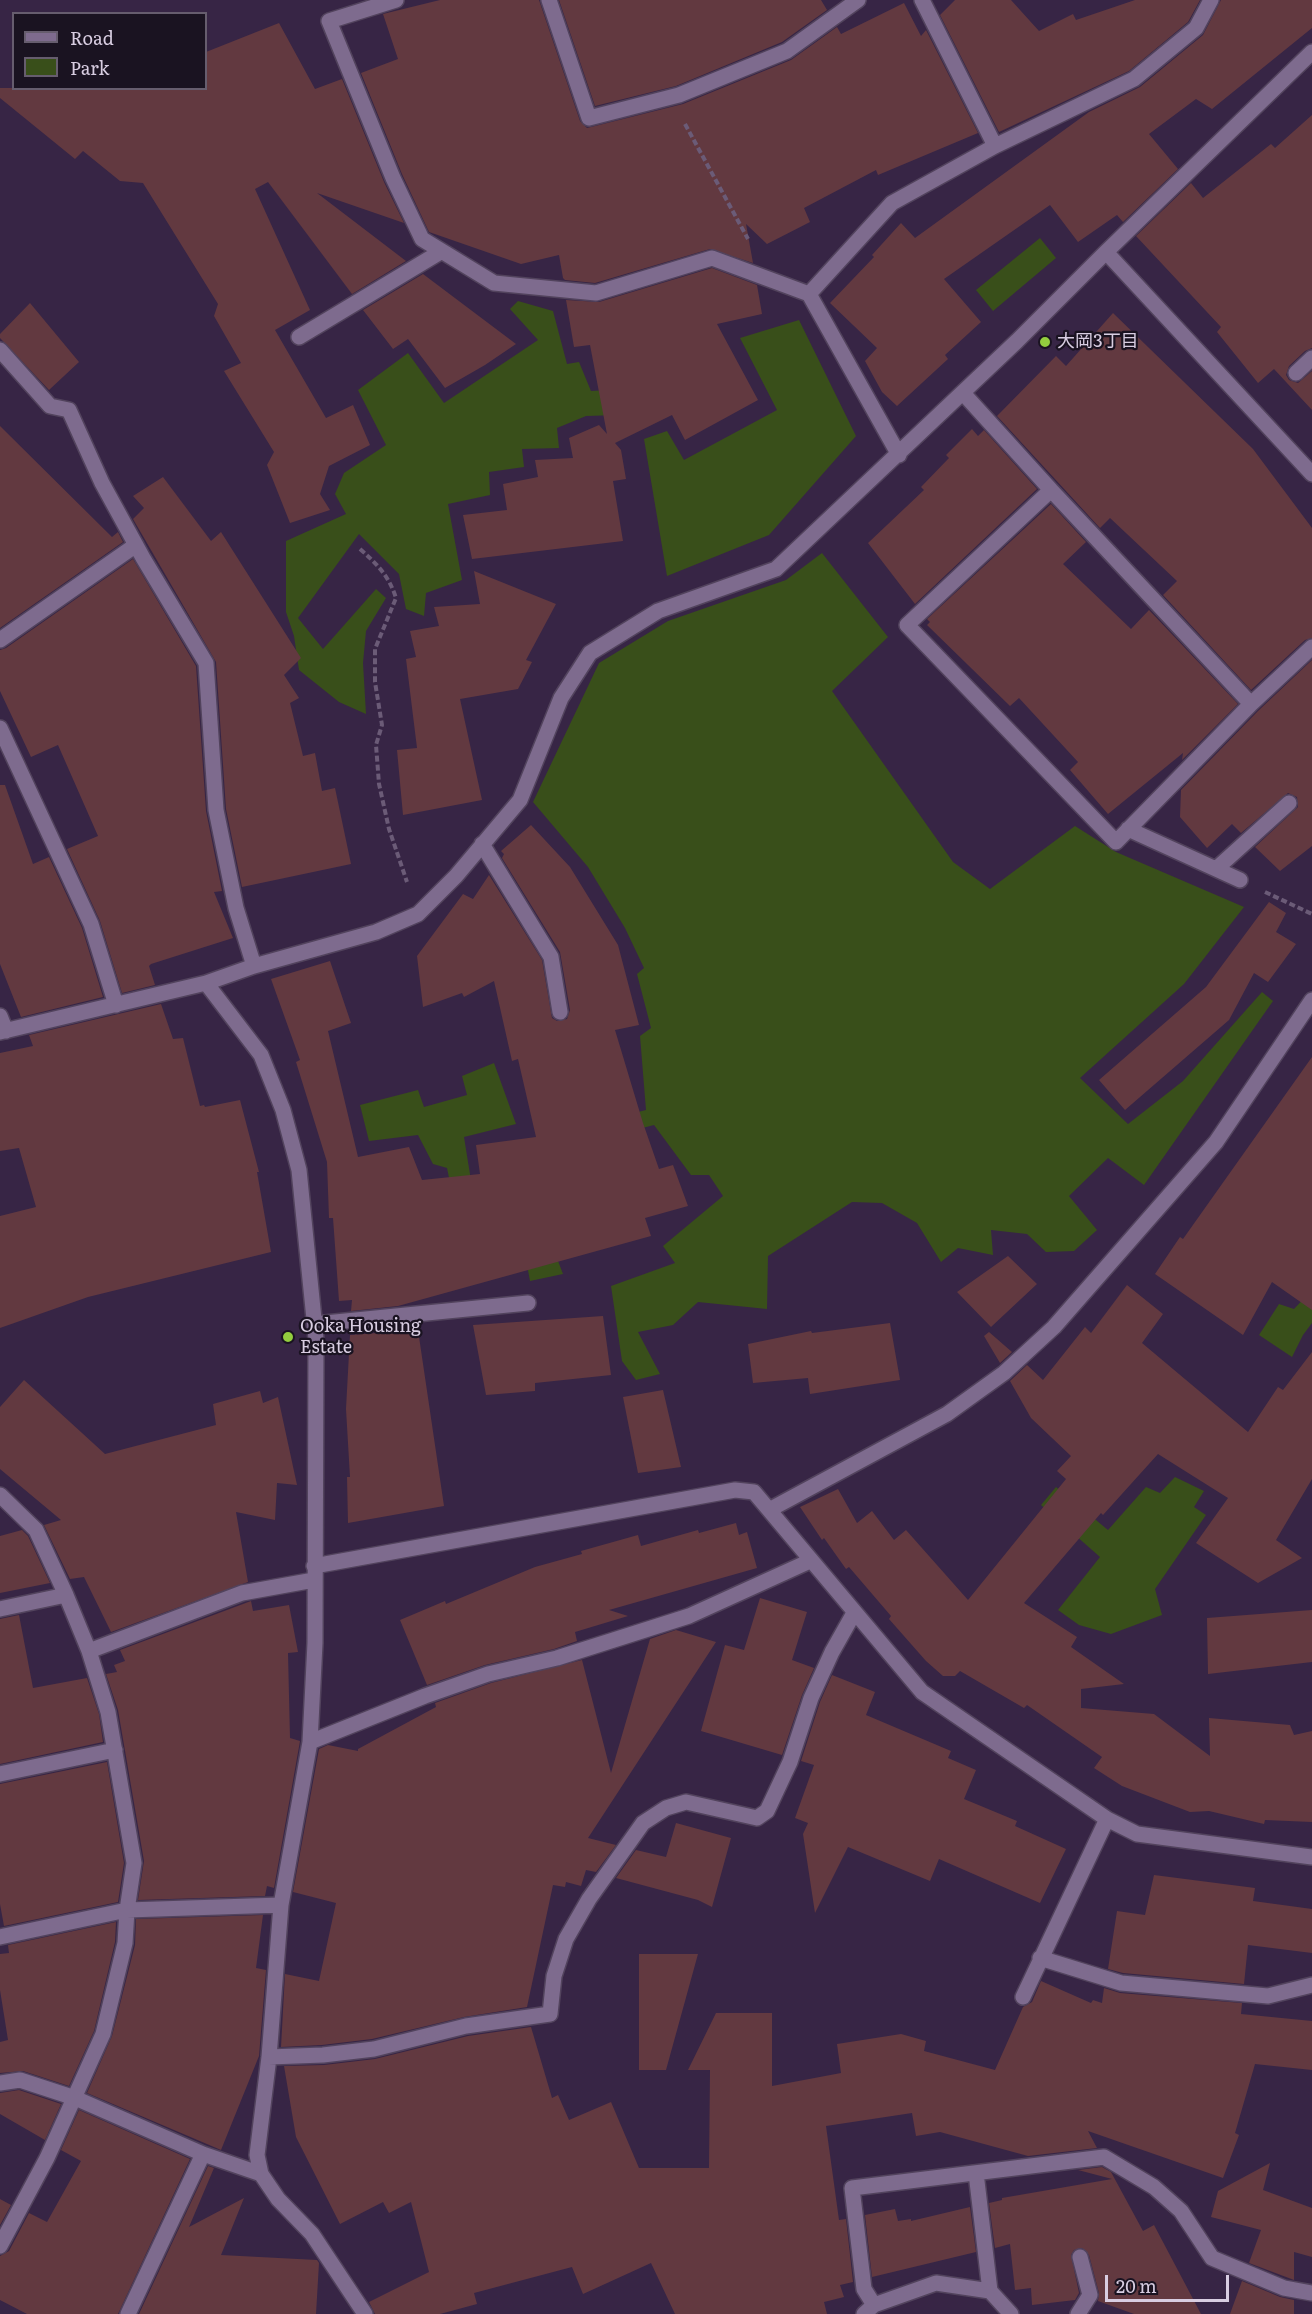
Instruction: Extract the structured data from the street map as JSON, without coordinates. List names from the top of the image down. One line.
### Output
{"places":["大岡3丁目","Ooka Housing Estate"],"legend":["Road","Park"],"scale_bar":"20 m"}
